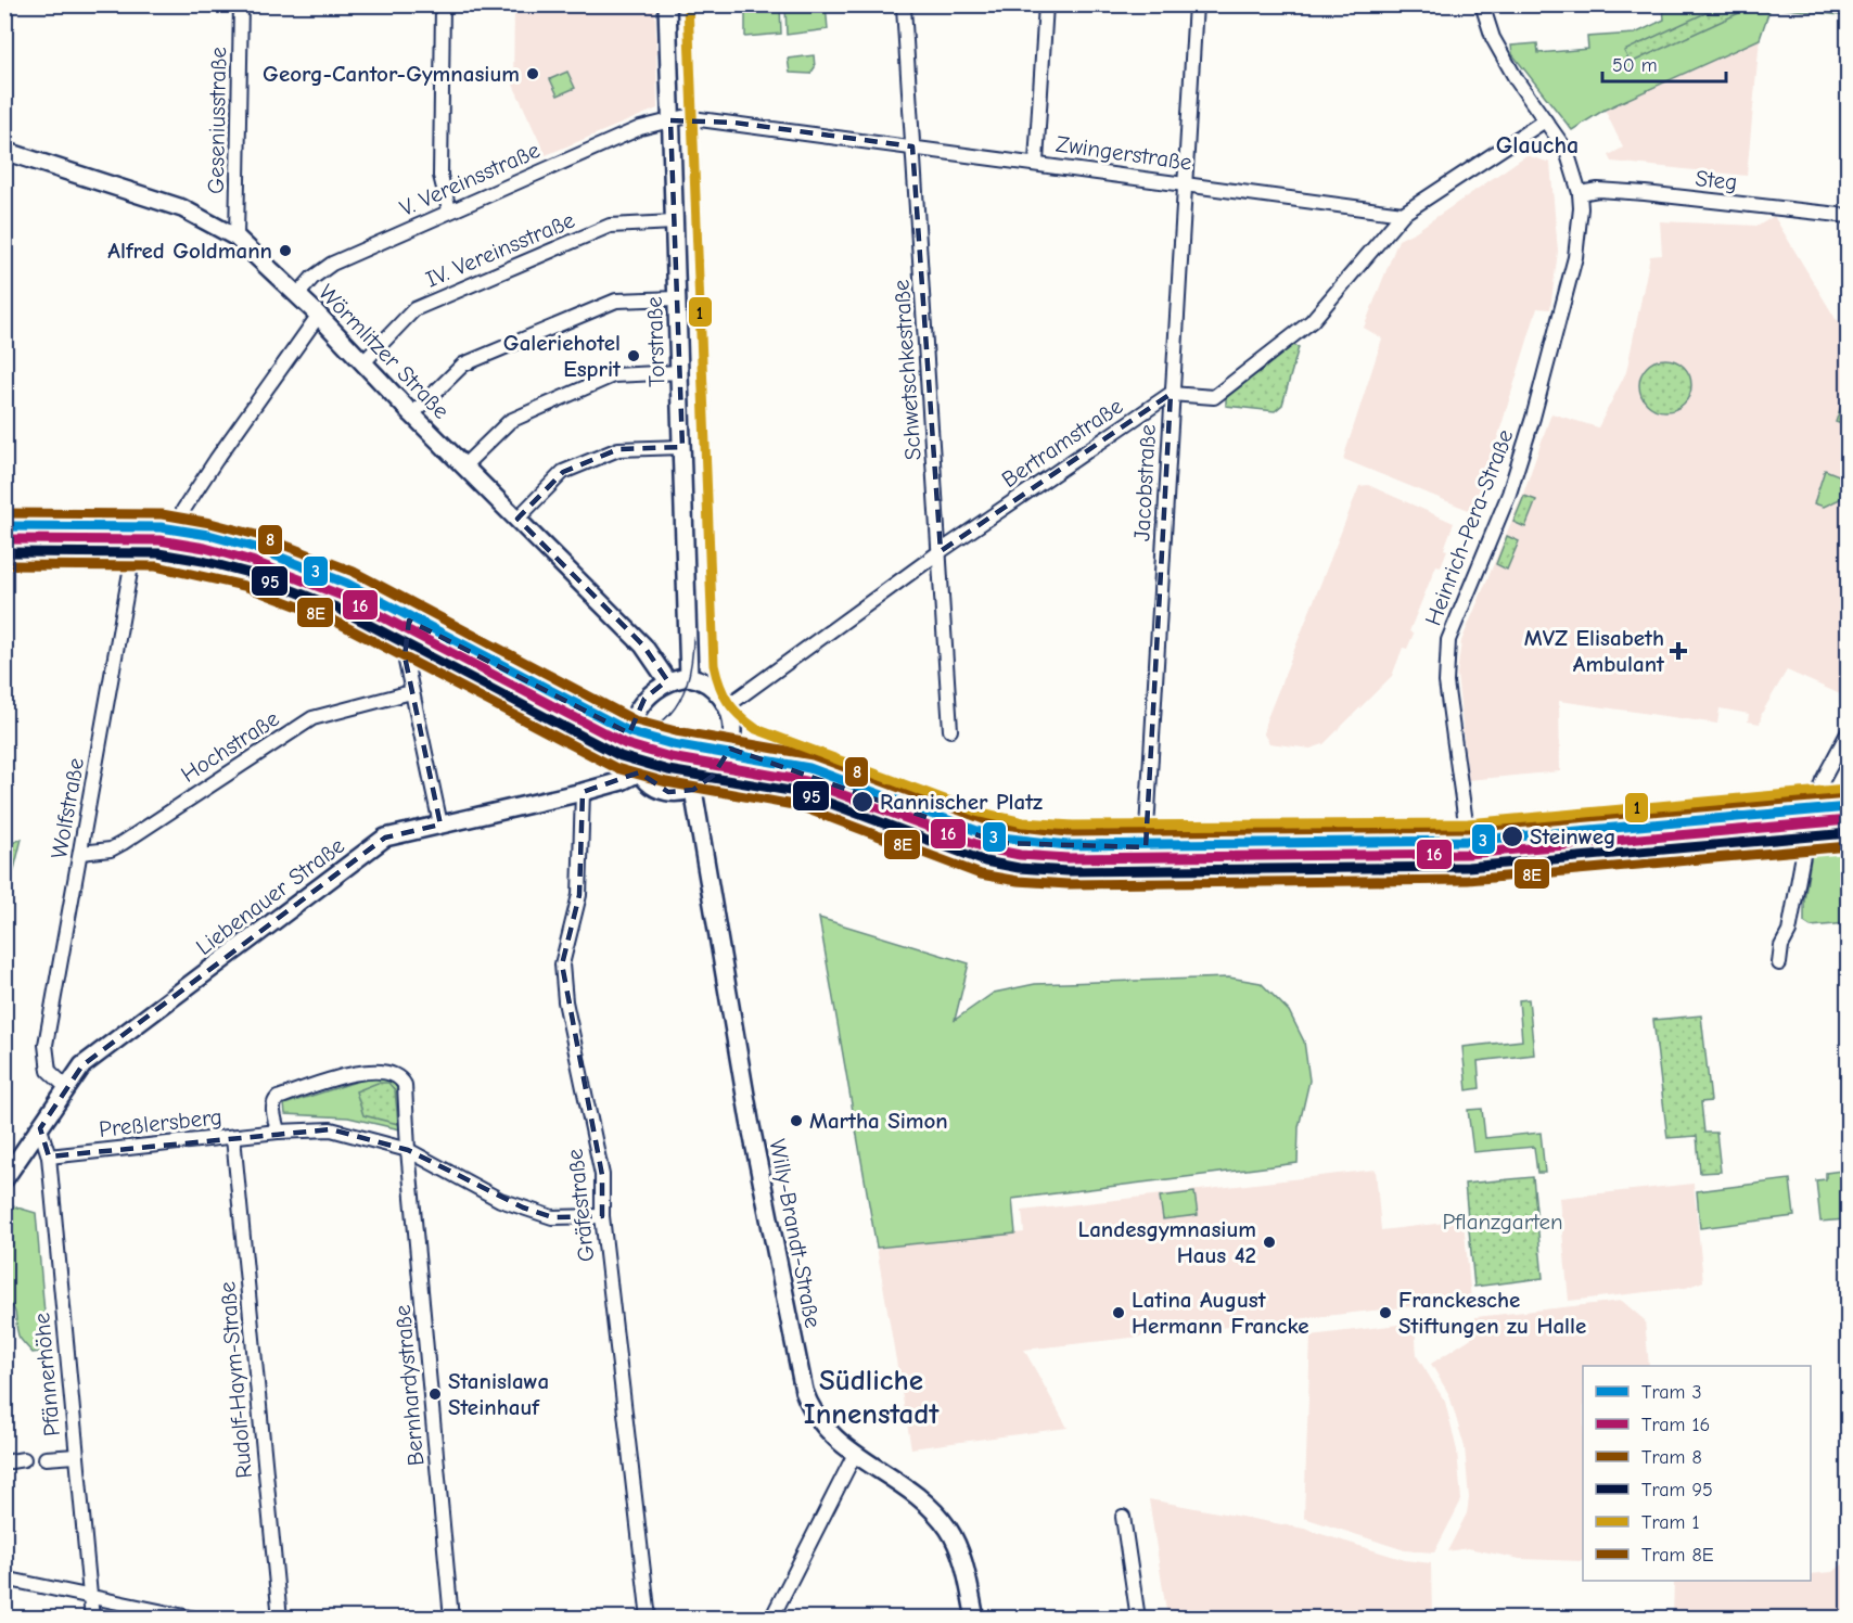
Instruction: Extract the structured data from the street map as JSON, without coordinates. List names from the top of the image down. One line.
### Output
{"streets":{"street":["Geseniusstraße","Zwingerstraße","V. Vereinsstraße","Steg","IV. Vereinsstraße","Torstraße","Wörmlitzer Straße","Schwetschkestraße","Bertramstraße","Jacobstraße","Heinrich-Pera-Straße","Hochstraße","Wolfstraße","Liebenauer Straße","Preßlersberg","Gräfestraße","Willy-Brandt-Straße","Pfännerhöhe","Rudolf-Haym-Straße","Bernhardystraße"]},"crossings":[["Geseniusstraße","Wörmlitzer Straße"],["Zwingerstraße","V. Vereinsstraße"],["Zwingerstraße","Torstraße"],["Zwingerstraße","Schwetschkestraße"],["Zwingerstraße","Jacobstraße"],["V. Vereinsstraße","Torstraße"],["V. Vereinsstraße","Wörmlitzer Straße"],["Steg","Heinrich-Pera-Straße"],["IV. Vereinsstraße","Torstraße"],["IV. Vereinsstraße","Wörmlitzer Straße"],["Torstraße","Wörmlitzer Straße"],["Torstraße","Bertramstraße"],["Torstraße","Liebenauer Straße"],["Torstraße","Willy-Brandt-Straße"],["Wörmlitzer Straße","Bertramstraße"],["Wörmlitzer Straße","Liebenauer Straße"],["Wörmlitzer Straße","Willy-Brandt-Straße"],["Schwetschkestraße","Bertramstraße"],["Bertramstraße","Jacobstraße"],["Bertramstraße","Liebenauer Straße"],["Bertramstraße","Willy-Brandt-Straße"],["Hochstraße","Wolfstraße"],["Wolfstraße","Liebenauer Straße"],["Liebenauer Straße","Gräfestraße"],["Liebenauer Straße","Willy-Brandt-Straße"],["Liebenauer Straße","Pfännerhöhe"],["Preßlersberg","Gräfestraße"],["Preßlersberg","Pfännerhöhe"],["Preßlersberg","Rudolf-Haym-Straße"],["Preßlersberg","Bernhardystraße"]],"districts":["Glaucha","Südliche Innenstadt"],"parks":["Pflanzgarten"],"places":{"other":["Georg-Cantor-Gymnasium","Alfred Goldmann","Galeriehotel Esprit","Rannischer Platz","Steinweg","Martha Simon","Landesgymnasium Haus 42","Latina August Hermann Francke","Franckesche Stiftungen zu Halle","Stanislawa Steinhauf"],"health":["MVZ Elisabeth Ambulant"]},"lines":["tram line 1","tram line 8","tram line 3","tram line 16","tram line 95","tram line 8E"],"legend":["Tram 3","Tram 16","Tram 8","Tram 95","Tram 1","Tram 8E"],"scale_bar":"50 m"}
